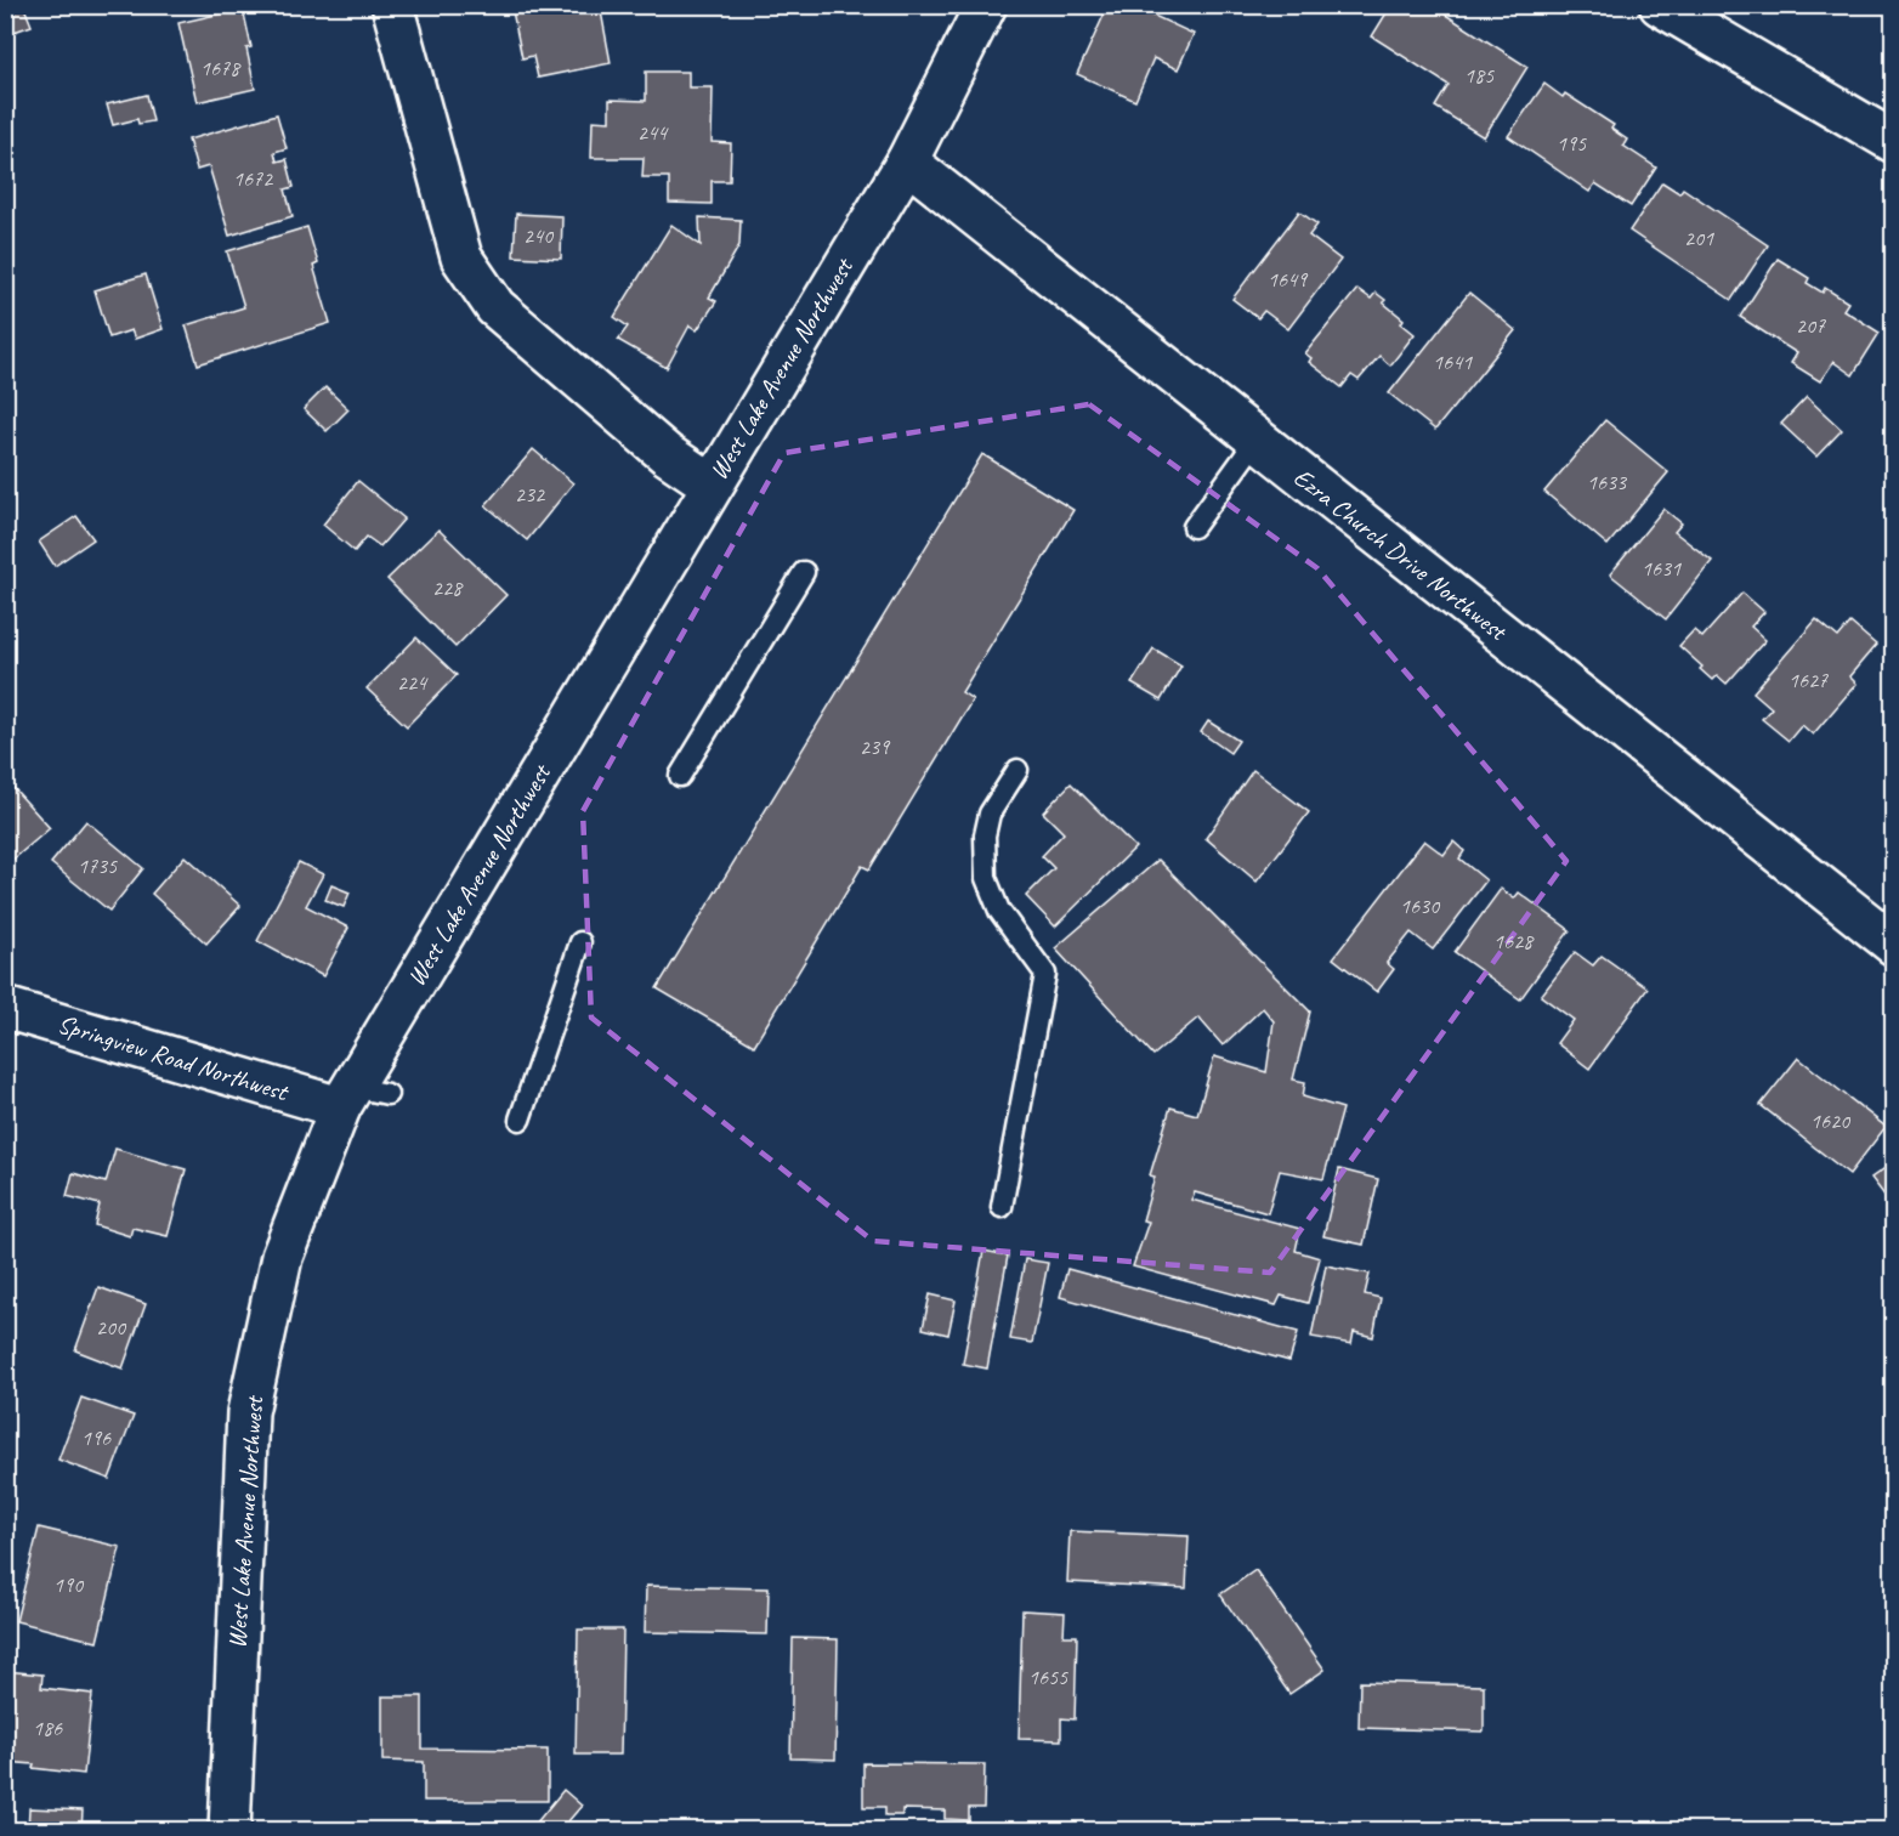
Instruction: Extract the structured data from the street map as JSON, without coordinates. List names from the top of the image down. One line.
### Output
{"streets":{"street":["West Lake Avenue Northwest","Ezra Church Drive Northwest","Springview Road Northwest"]},"crossings":[["West Lake Avenue Northwest","Ezra Church Drive Northwest"],["West Lake Avenue Northwest","Springview Road Northwest"]],"house_numbers":["1678","185","244","195","1672","240","201","1649","207","1641","1633","232","1631","228","1627","224","239","1735","1630","1628","1620","200","196","190","1655","186"]}
